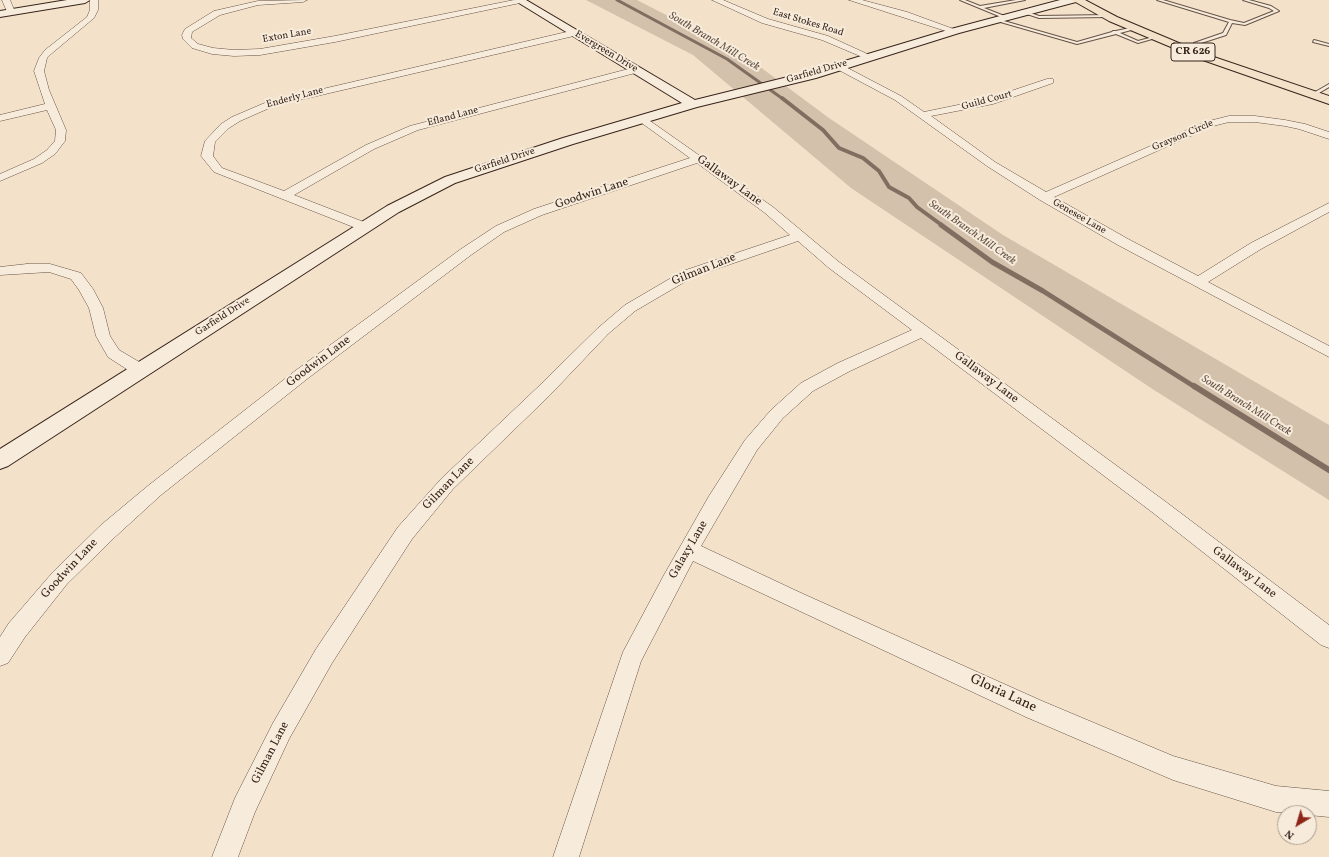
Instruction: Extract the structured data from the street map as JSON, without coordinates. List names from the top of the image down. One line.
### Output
{"streets":{"main road":["CR 626"],"street":["East Stokes Road","Exton Lane","Evergreen Drive","Garfield Drive","Enderly Lane","Guild Court","Efland Lane","Grayson Circle","Gallaway Lane","Goodwin Lane","Genesee Lane","Gilman Lane","Galaxy Lane","Gloria Lane"]},"crossings":[["East Stokes Road","Garfield Drive"],["Exton Lane","Evergreen Drive"],["Evergreen Drive","Garfield Drive"],["Evergreen Drive","Enderly Lane"],["Evergreen Drive","Efland Lane"],["Garfield Drive","Enderly Lane"],["Garfield Drive","Gallaway Lane"],["Garfield Drive","Genesee Lane"],["Enderly Lane","Efland Lane"],["Guild Court","Genesee Lane"],["Grayson Circle","Genesee Lane"],["Gallaway Lane","Goodwin Lane"],["Gallaway Lane","Gilman Lane"],["Gallaway Lane","Galaxy Lane"],["Galaxy Lane","Gloria Lane"]],"water":["South Branch Mill Creek"],"north":"bottom left"}
